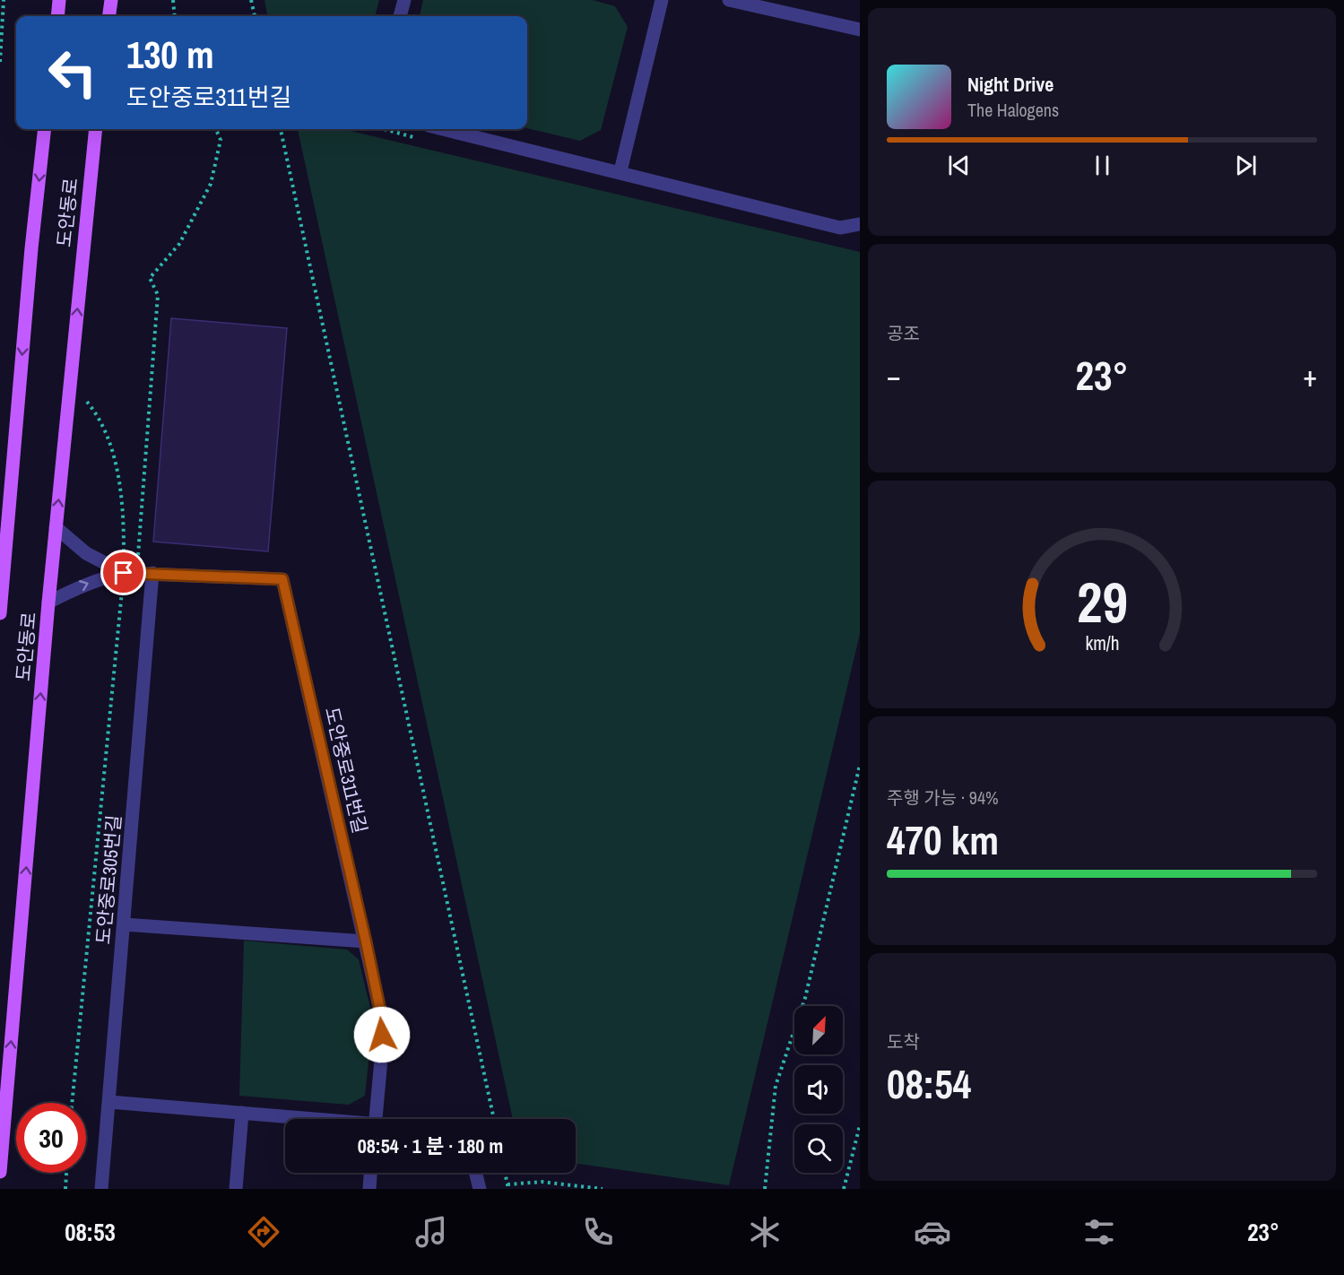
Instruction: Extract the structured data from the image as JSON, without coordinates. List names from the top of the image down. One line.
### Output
{"streets":{"main road":["도안동로"],"street":["도안중로311번길","도안중로305번길"]},"crossings":[["도안중로311번길","도안중로305번길"]],"north":"top right","page":{"turn":["130 m","도안중로311번길"],"song":["Night Drive","The Halogens"],"tile":["공조",["주행 가능 · 94%","470 km"],["도착","08:54"]],"heat":["−","23°","+"],"limit":"30","trip":"08:54 · 1 분 · 180 m","tabs":["08:53","23°"],"gauge":["29","km/h"]}}
